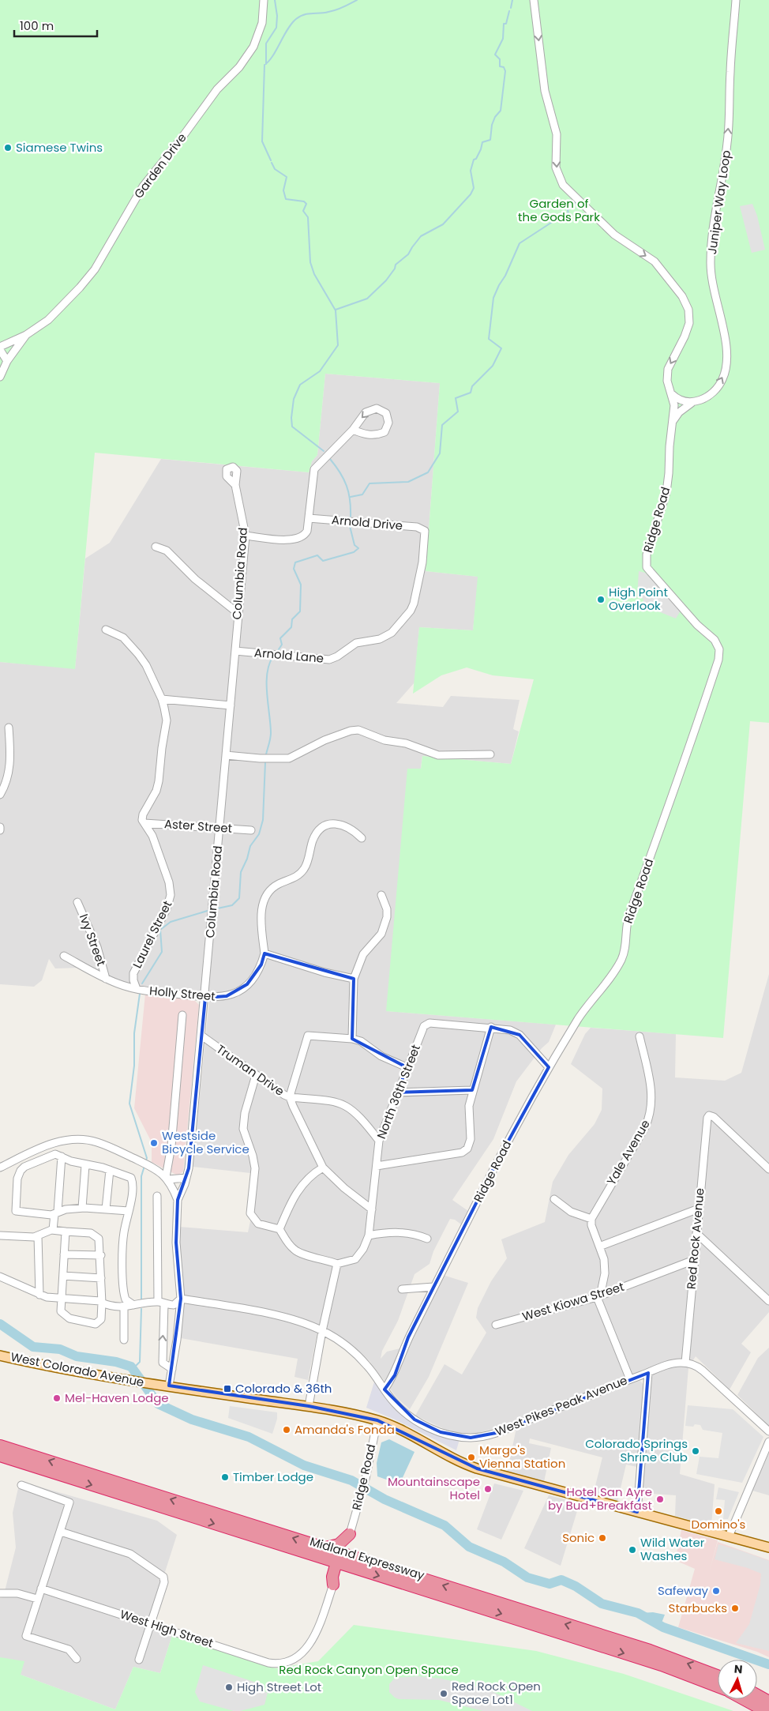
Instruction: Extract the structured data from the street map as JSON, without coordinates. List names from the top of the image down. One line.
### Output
{"streets":{"highway":["Midland Expressway"],"main road":["West Colorado Avenue"],"street":["Garden Drive","Juniper Way Loop","Ridge Road","Arnold Drive","Columbia Road","Arnold Lane","Aster Street","Laurel Street","Ivy Street","Holly Street","Truman Drive","North 36th Street","Yale Avenue","Red Rock Avenue","West Kiowa Street","West Pikes Peak Avenue","West High Street"]},"crossings":[["Ridge Road","West Colorado Avenue"],["Ridge Road","West Pikes Peak Avenue"],["Arnold Drive","Arnold Lane"],["Columbia Road","Arnold Lane"],["Columbia Road","Aster Street"],["Columbia Road","Holly Street"],["Columbia Road","Truman Drive"],["Columbia Road","West Colorado Avenue"],["Columbia Road","West Pikes Peak Avenue"],["Aster Street","Laurel Street"],["Laurel Street","Holly Street"],["Ivy Street","Holly Street"],["Truman Drive","North 36th Street"],["Red Rock Avenue","West Kiowa Street"],["Red Rock Avenue","West Pikes Peak Avenue"]],"one_way":["Juniper Way Loop"],"parks":["Garden of the Gods Park","Red Rock Canyon Open Space"],"places":{"other":["Siamese Twins","High Point Overlook","Westside Bicycle Service","Mel-Haven Lodge","Amanda's Fonda","Colorado Springs Shrine Club","Margo's Vienna Station","Timber Lodge","Mountainscape Hotel","Hotel San Ayre by Bud+Breakfast","Domino's","Sonic","Wild Water Washes","Safeway","Starbucks","High Street Lot","Red Rock Open Space Lot1"],"transit":["Colorado & 36th"]},"scale_bar":"100 m","north":"top"}
